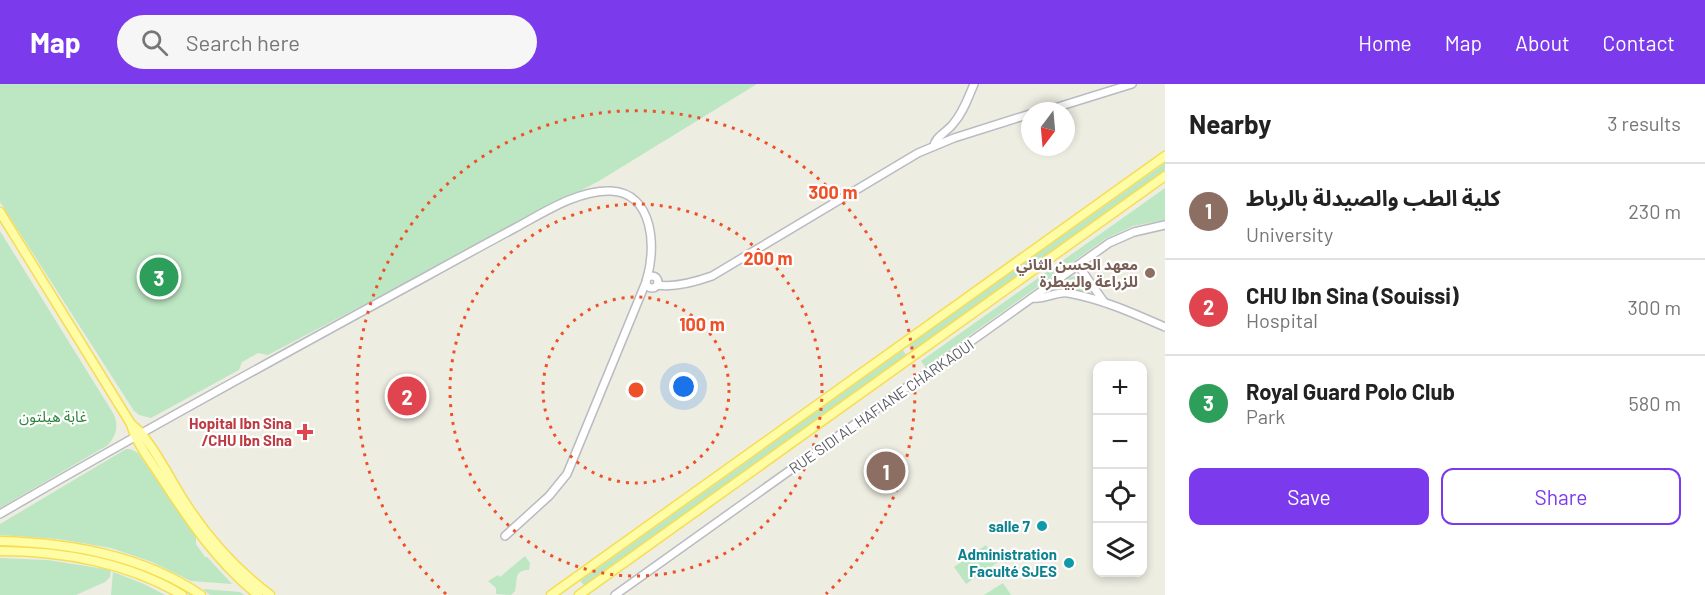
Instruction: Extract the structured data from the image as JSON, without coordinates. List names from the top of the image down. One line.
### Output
{"streets":{"street":["RUE SIDI AL HAFIANE CHARKAOUI"]},"parks":["غابة هيلتون"],"places":{"other":["معهد الحسن الثاني للزراعة والبيطرة","salle 7","Administration Faculté SJES"],"health":["Hopital Ibn Sina /CHU Ibn SIna"]},"north":"bottom","page":{"header":"Map","search":"Search here","nav":["Home","Map","About","Contact"],"heading":["Nearby","3 results"],"list":[{"mark":"1","name":"كلية الطب والصيدلة بالرباط","note":"University","value":"230 m"},{"mark":"2","name":"CHU Ibn Sina (Souissi)","note":"Hospital","value":"300 m"},{"mark":"3","name":"Royal Guard Polo Club","note":"Park","value":"580 m"}],"pins":["3","2","1"],"map_buttons":["+","−"],"buttons":["Save","Share"]},"rings":["300 m","200 m","100 m"]}
